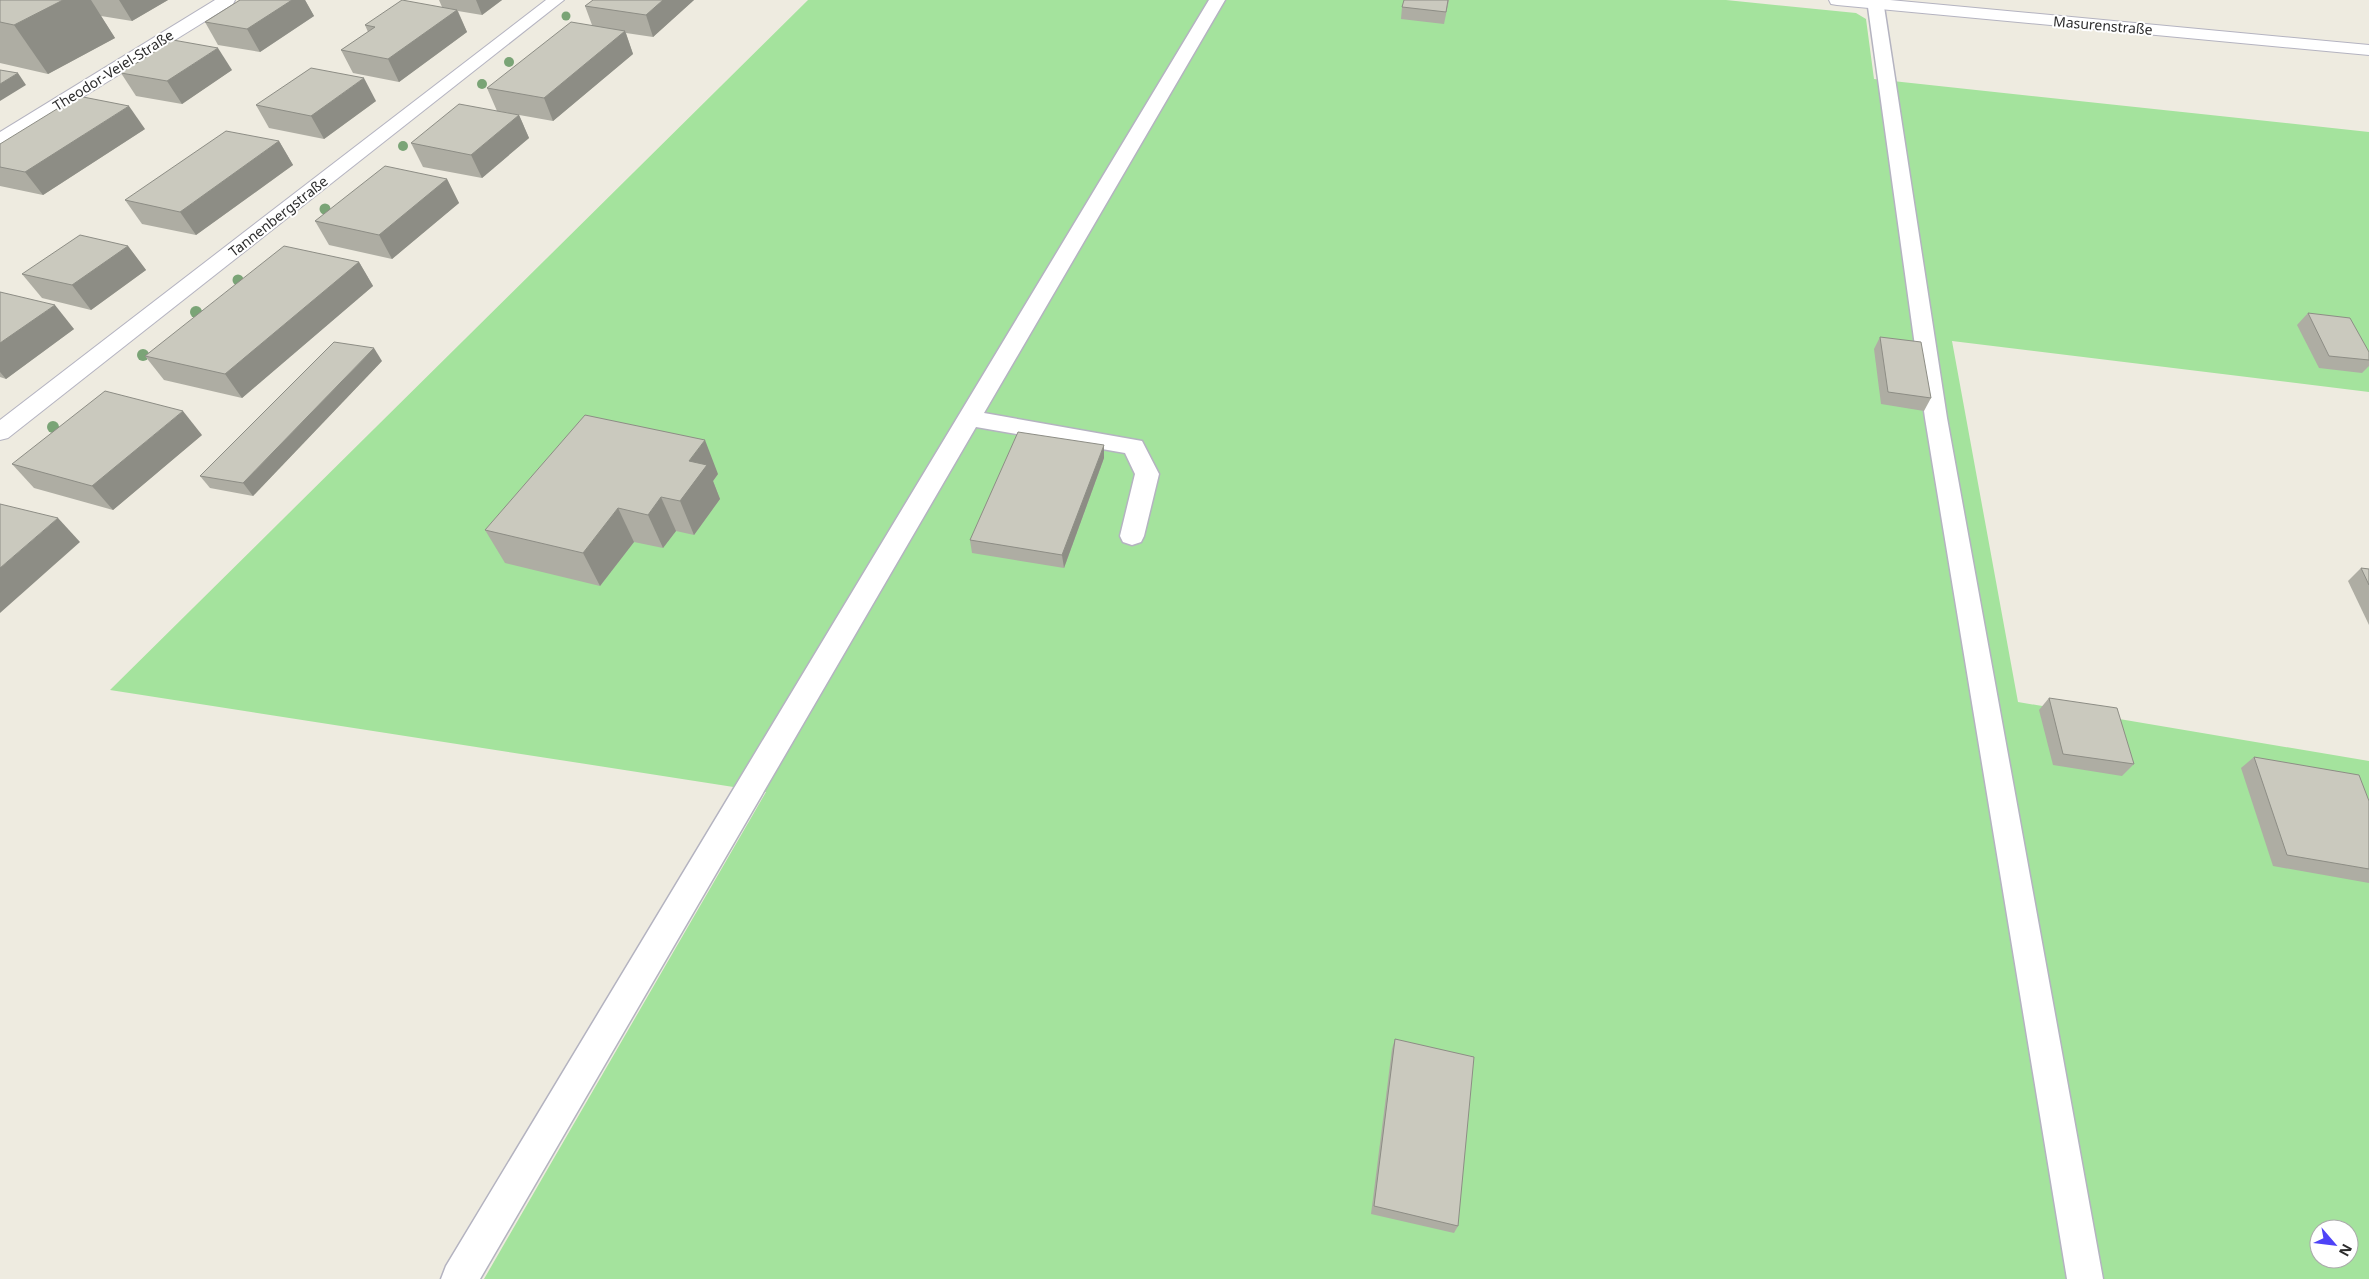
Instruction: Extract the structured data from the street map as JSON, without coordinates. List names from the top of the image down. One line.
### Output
{"streets":{"street":["Masurenstraße","Theodor-Veiel-Straße","Tannenbergstraße"]},"north":"bottom right"}
